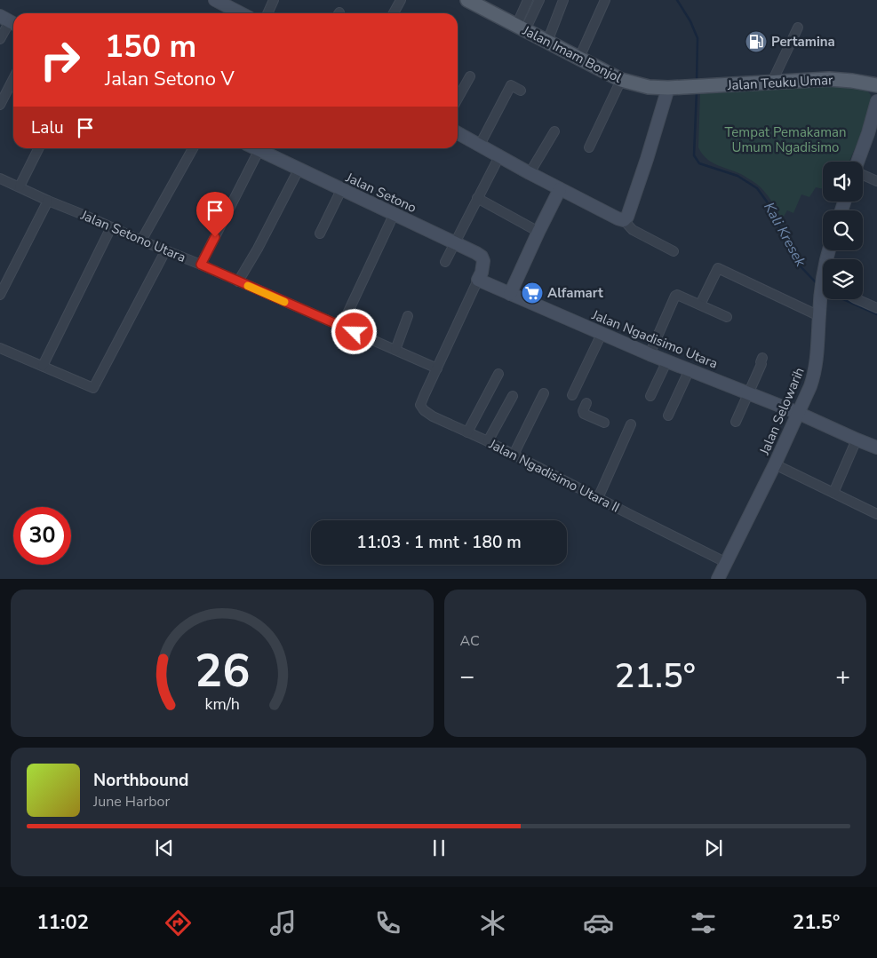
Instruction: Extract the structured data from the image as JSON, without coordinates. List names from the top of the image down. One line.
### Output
{"streets":{"main road":["Jalan Imam Bonjol","Jalan Teuku Umar"],"street":["Jalan Setono","Jalan Setono Utara","Jalan Ngadisimo Utara","Jalan Selowarih","Jalan Ngadisimo Utara II"]},"crossings":[["Jalan Imam Bonjol","Jalan Teuku Umar"],["Jalan Setono","Jalan Ngadisimo Utara"],["Jalan Setono Utara","Jalan Ngadisimo Utara II"],["Jalan Ngadisimo Utara","Jalan Selowarih"],["Jalan Selowarih","Jalan Ngadisimo Utara II"]],"water":["Kali Kresek"],"parks":["Tempat Pemakaman Umum Ngadisimo"],"places":{"fuel station":["Pertamina"],"supermarket":["Alfamart"]},"page":{"turn":["150 m","Jalan Setono V"],"then":"Lalu","limit":"30","trip":"11:03 · 1 mnt · 180 m","tile":"AC","heat":["−","21.5°","+"],"song":["Northbound","June Harbor"],"tabs":["11:02","21.5°"],"gauge":["26","km/h"]}}
